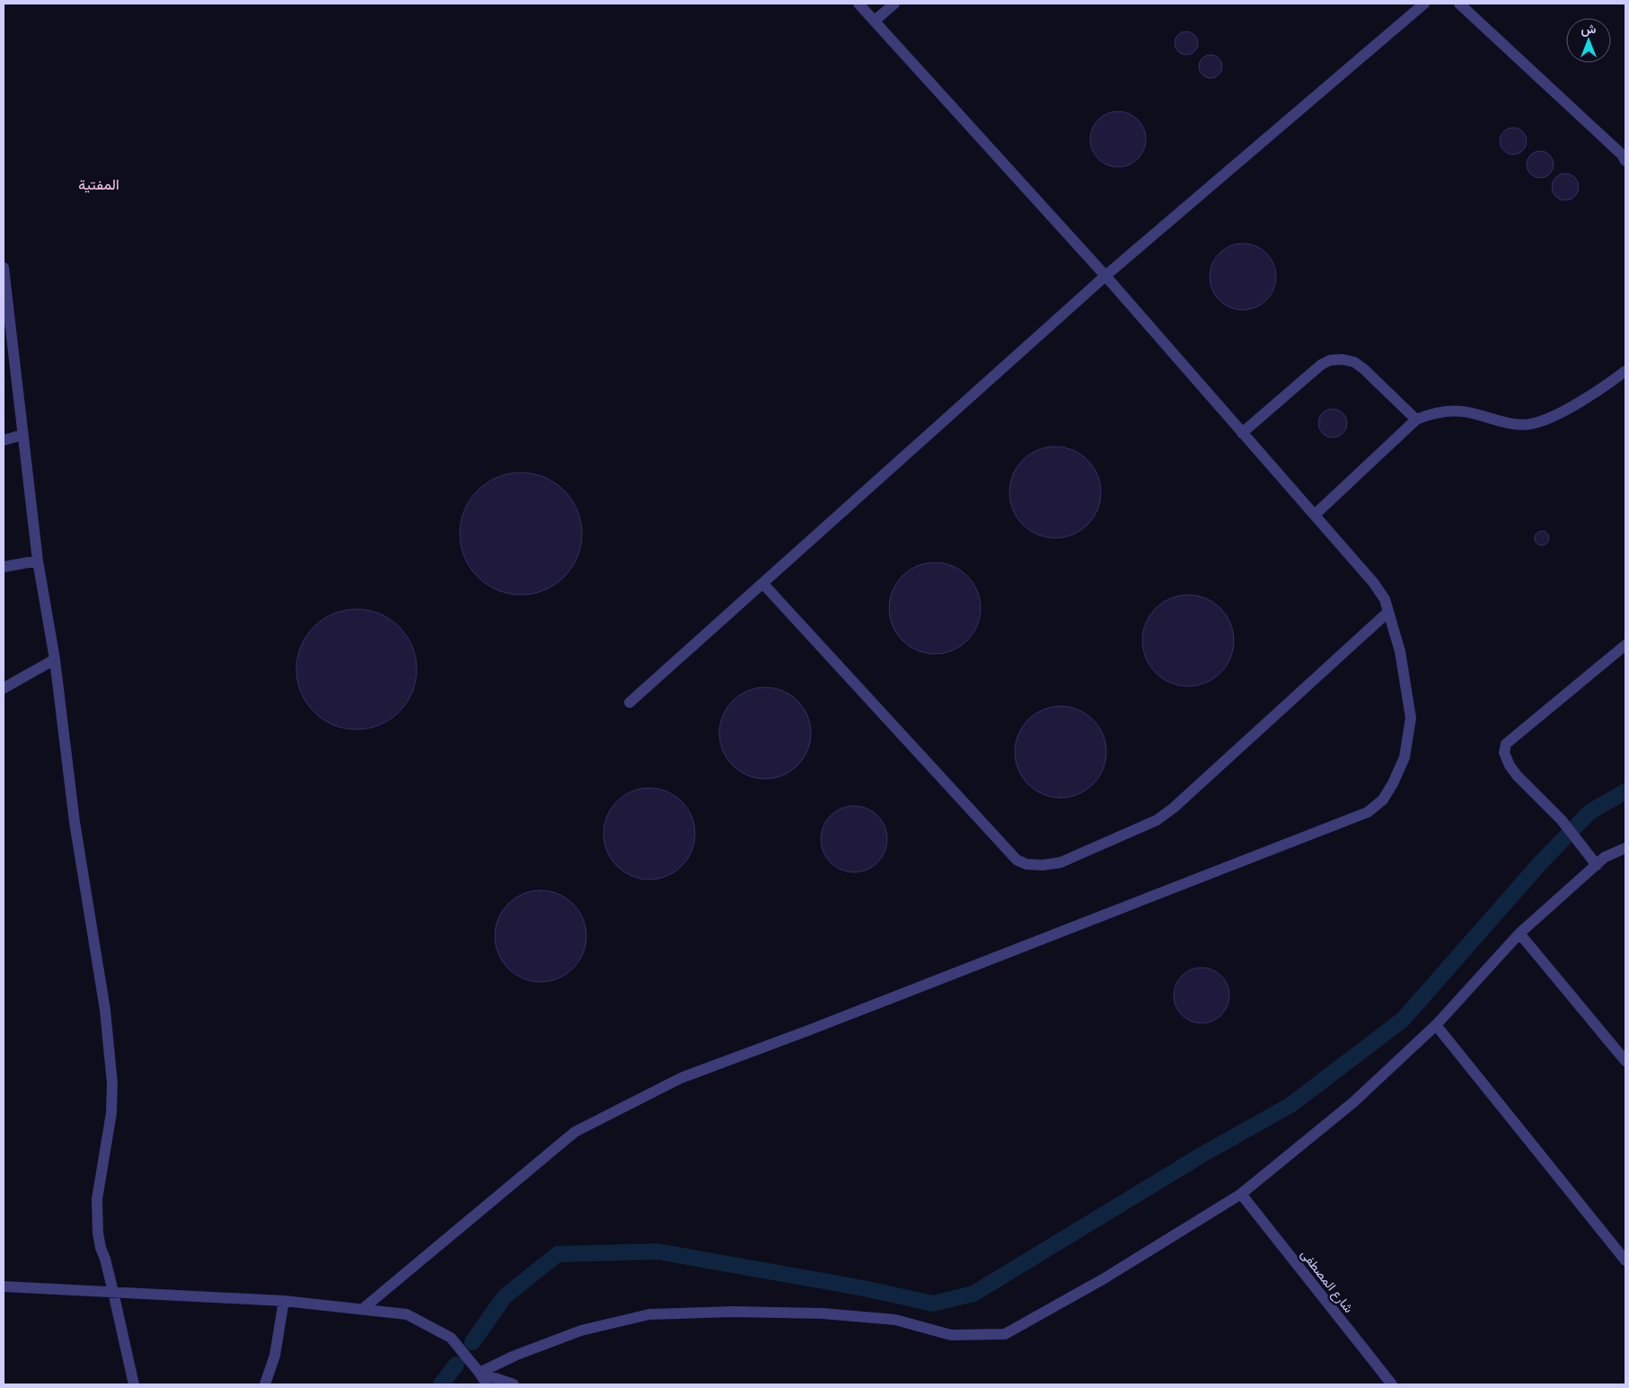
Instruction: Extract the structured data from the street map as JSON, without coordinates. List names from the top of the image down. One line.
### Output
{"streets":{"street":["شارع المصطفى"]},"districts":["المفتية"],"north":"top"}
